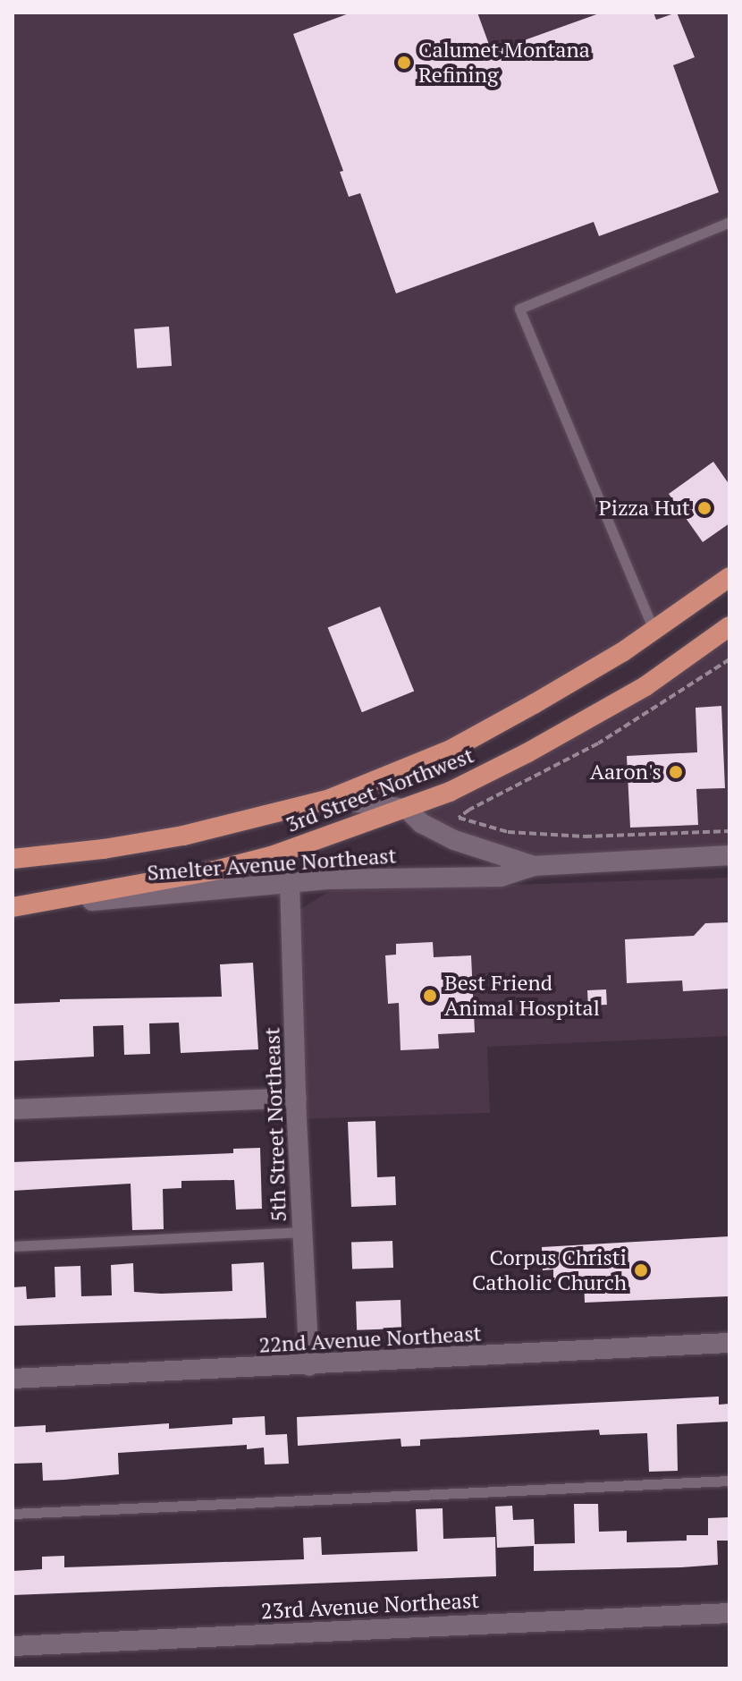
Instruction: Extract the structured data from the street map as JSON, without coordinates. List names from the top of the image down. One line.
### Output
{"streets":{"highway":["3rd Street Northwest"],"street":["Smelter Avenue Northeast","5th Street Northeast","22nd Avenue Northeast","23rd Avenue Northeast"]},"crossings":[["3rd Street Northwest","Smelter Avenue Northeast"],["Smelter Avenue Northeast","5th Street Northeast"],["5th Street Northeast","22nd Avenue Northeast"]],"places":["Calumet Montana Refining","Pizza Hut","Aaron's","Best Friend Animal Hospital","Corpus Christi Catholic Church"]}
